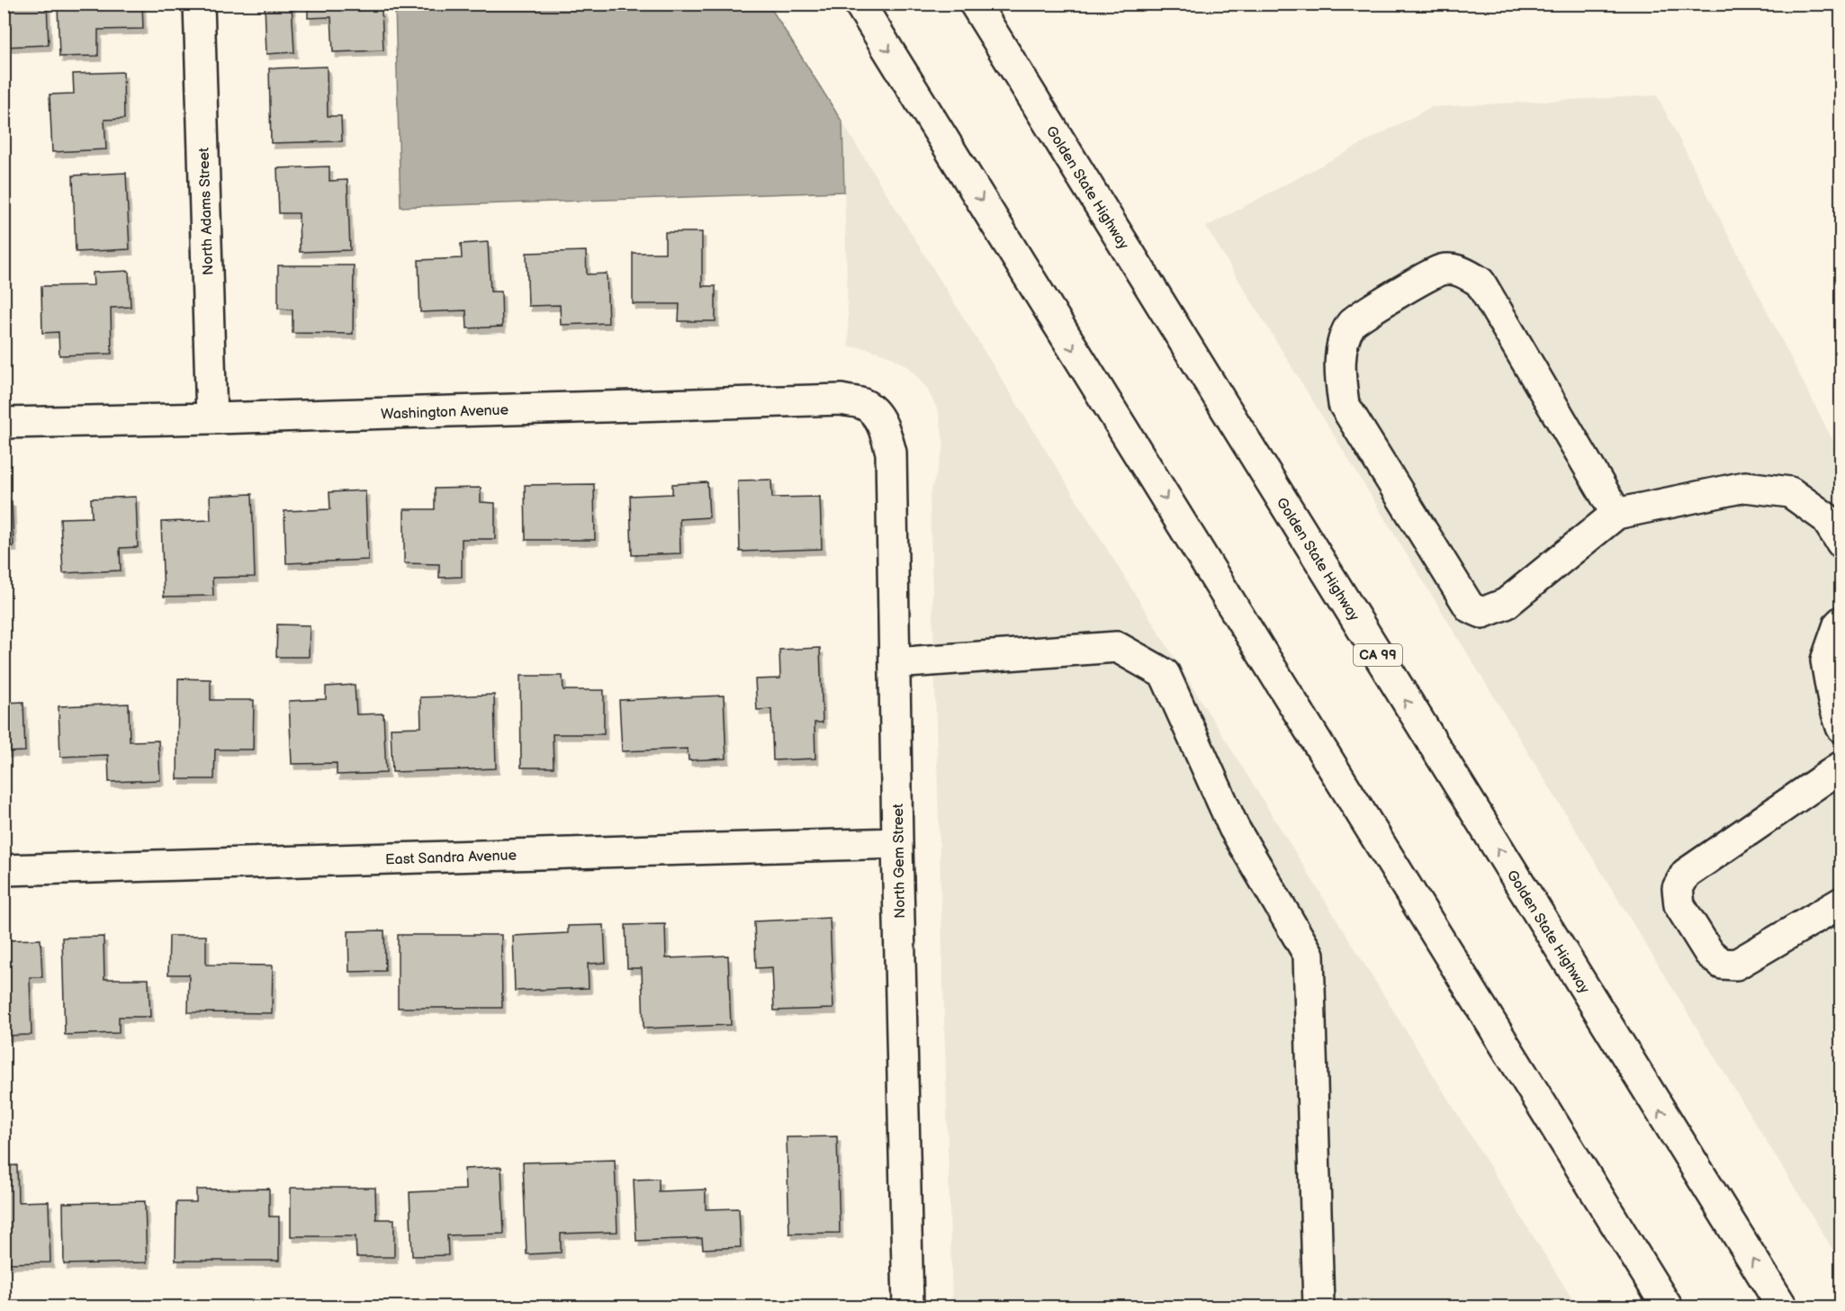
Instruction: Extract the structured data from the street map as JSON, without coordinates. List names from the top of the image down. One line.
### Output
{"streets":{"main road":["Golden State Highway","North Adams Street","Washington Avenue","CA 99","East Sandra Avenue","North Gem Street"]},"crossings":[["North Adams Street","Washington Avenue"],["Washington Avenue","North Gem Street"],["East Sandra Avenue","North Gem Street"]]}
